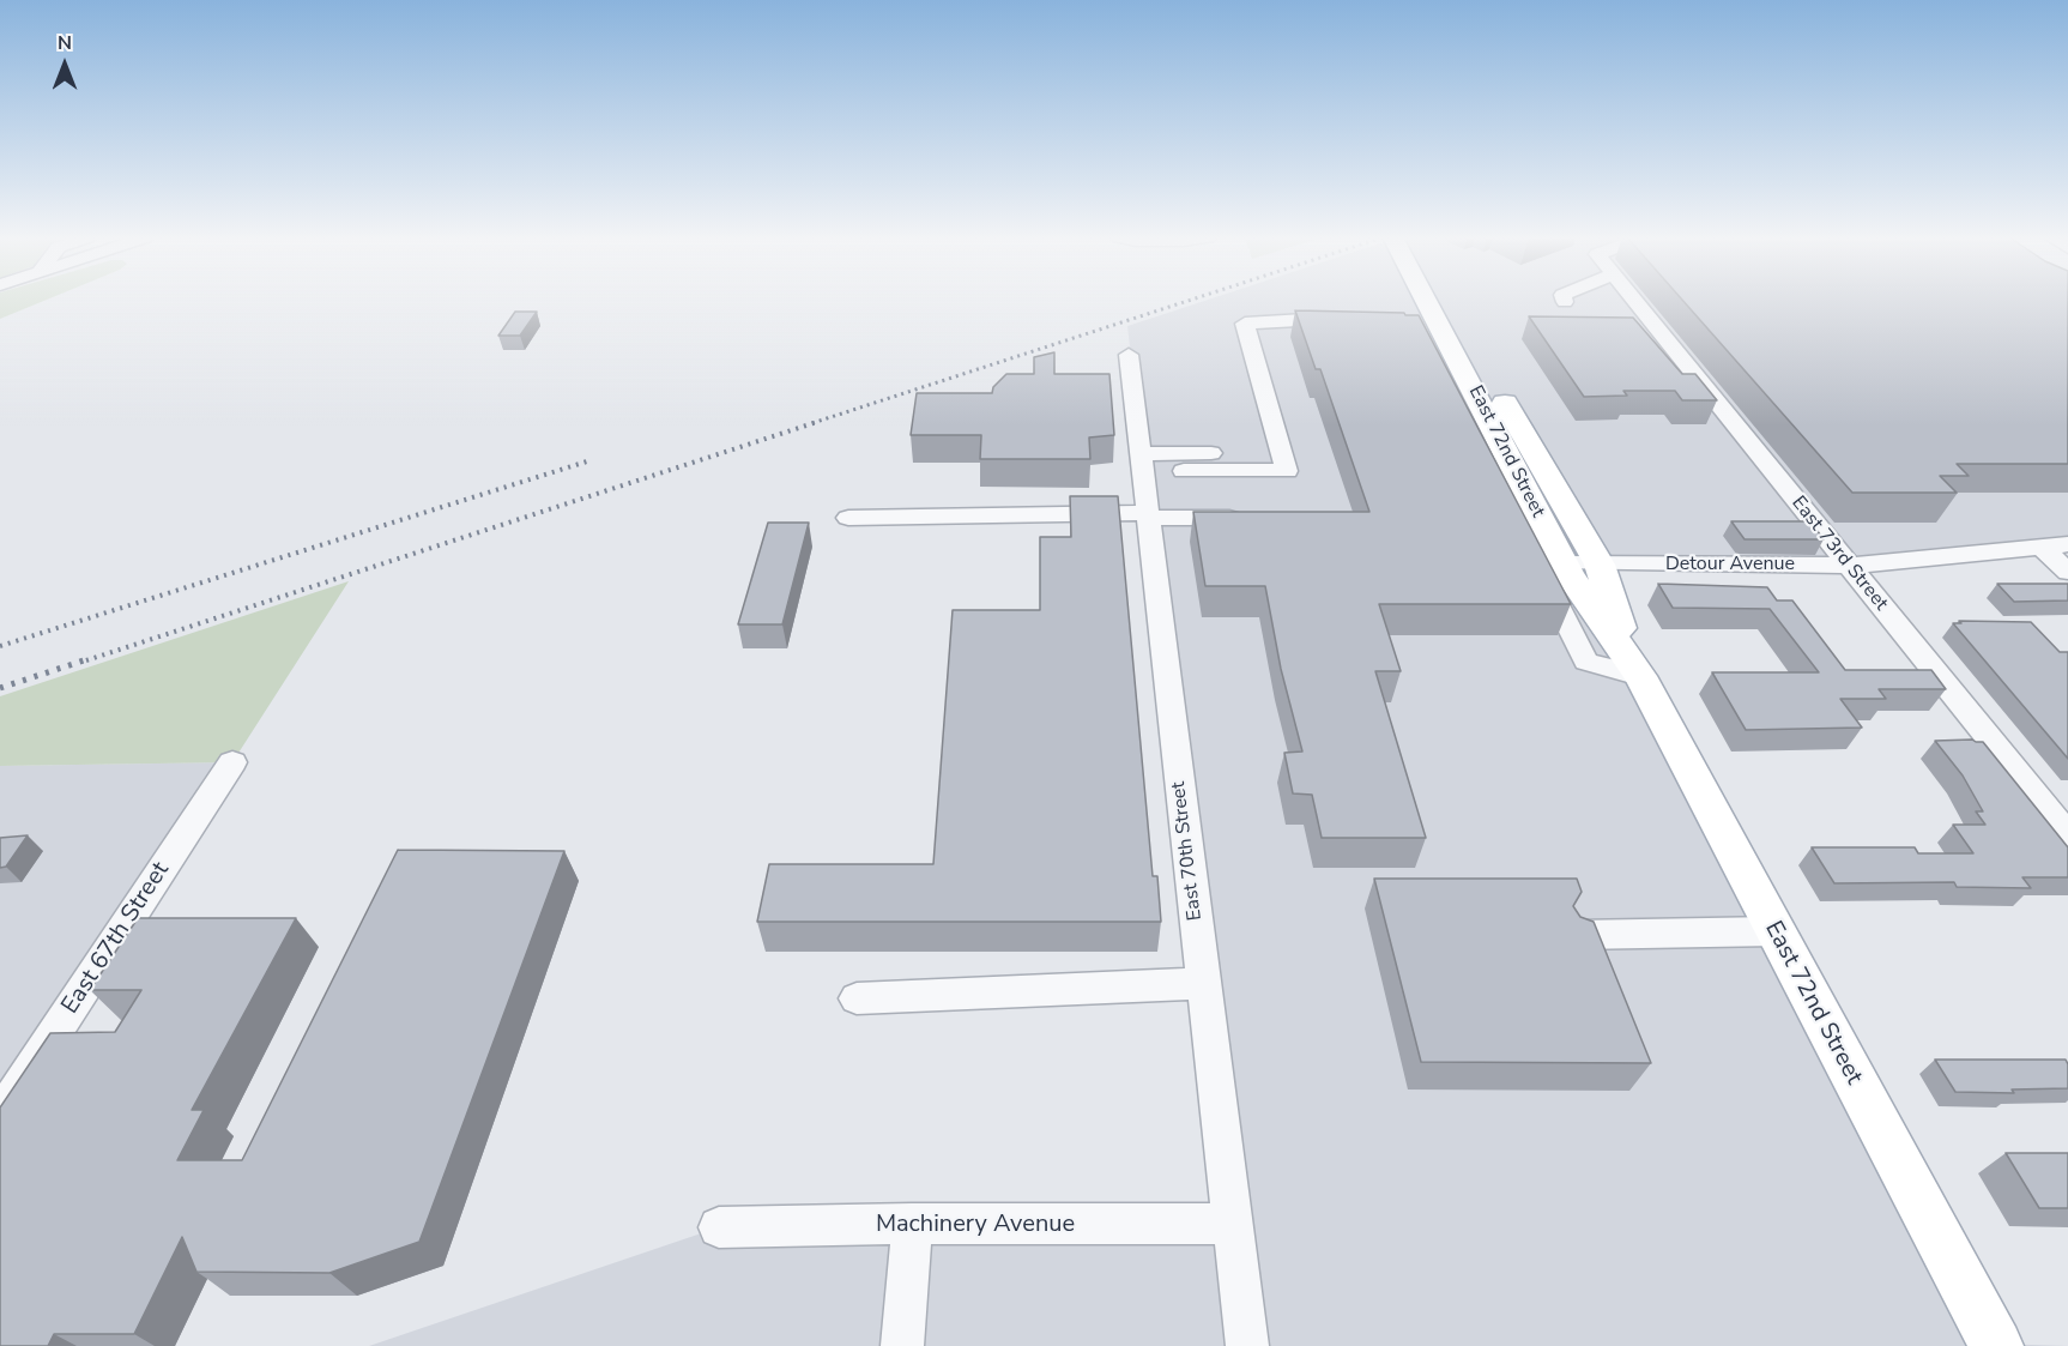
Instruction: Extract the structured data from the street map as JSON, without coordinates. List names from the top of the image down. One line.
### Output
{"streets":{"main road":["East 72nd Street"],"street":["East 73rd Street","Detour Avenue","East 70th Street","East 67th Street","Machinery Avenue"]},"crossings":[["East 72nd Street","Detour Avenue"],["East 73rd Street","Detour Avenue"],["East 70th Street","Machinery Avenue"]],"north":"top"}
